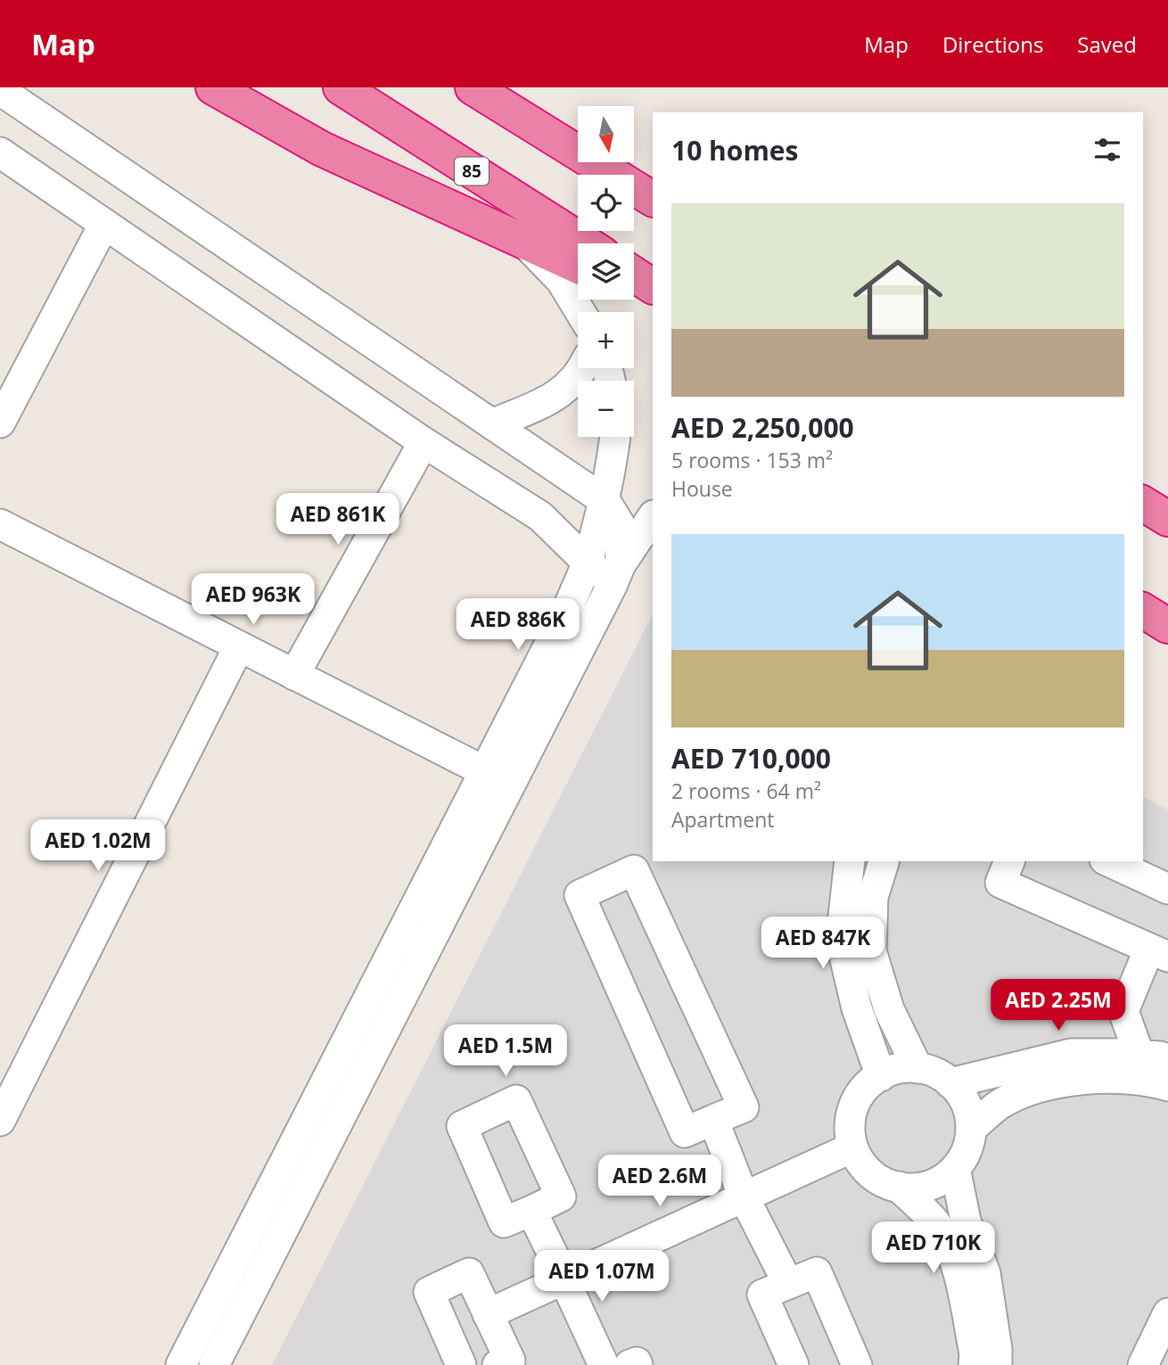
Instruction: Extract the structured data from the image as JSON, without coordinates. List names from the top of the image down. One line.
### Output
{"streets":{"highway":["85"]},"north":"bottom","page":{"header":"Map","nav":["Map","Directions","Saved"],"map_buttons":["+","−"],"heading":"10 homes","list":[{"name":"AED 2,250,000","note":"5 rooms · 153 m² · House"},{"name":"AED 710,000","note":"2 rooms · 64 m² · Apartment"}],"price":["AED 861K","AED 963K","AED 886K","AED 1.02M","AED 847K","AED 2.25M","AED 1.5M","AED 2.6M","AED 710K","AED 1.07M"]}}
